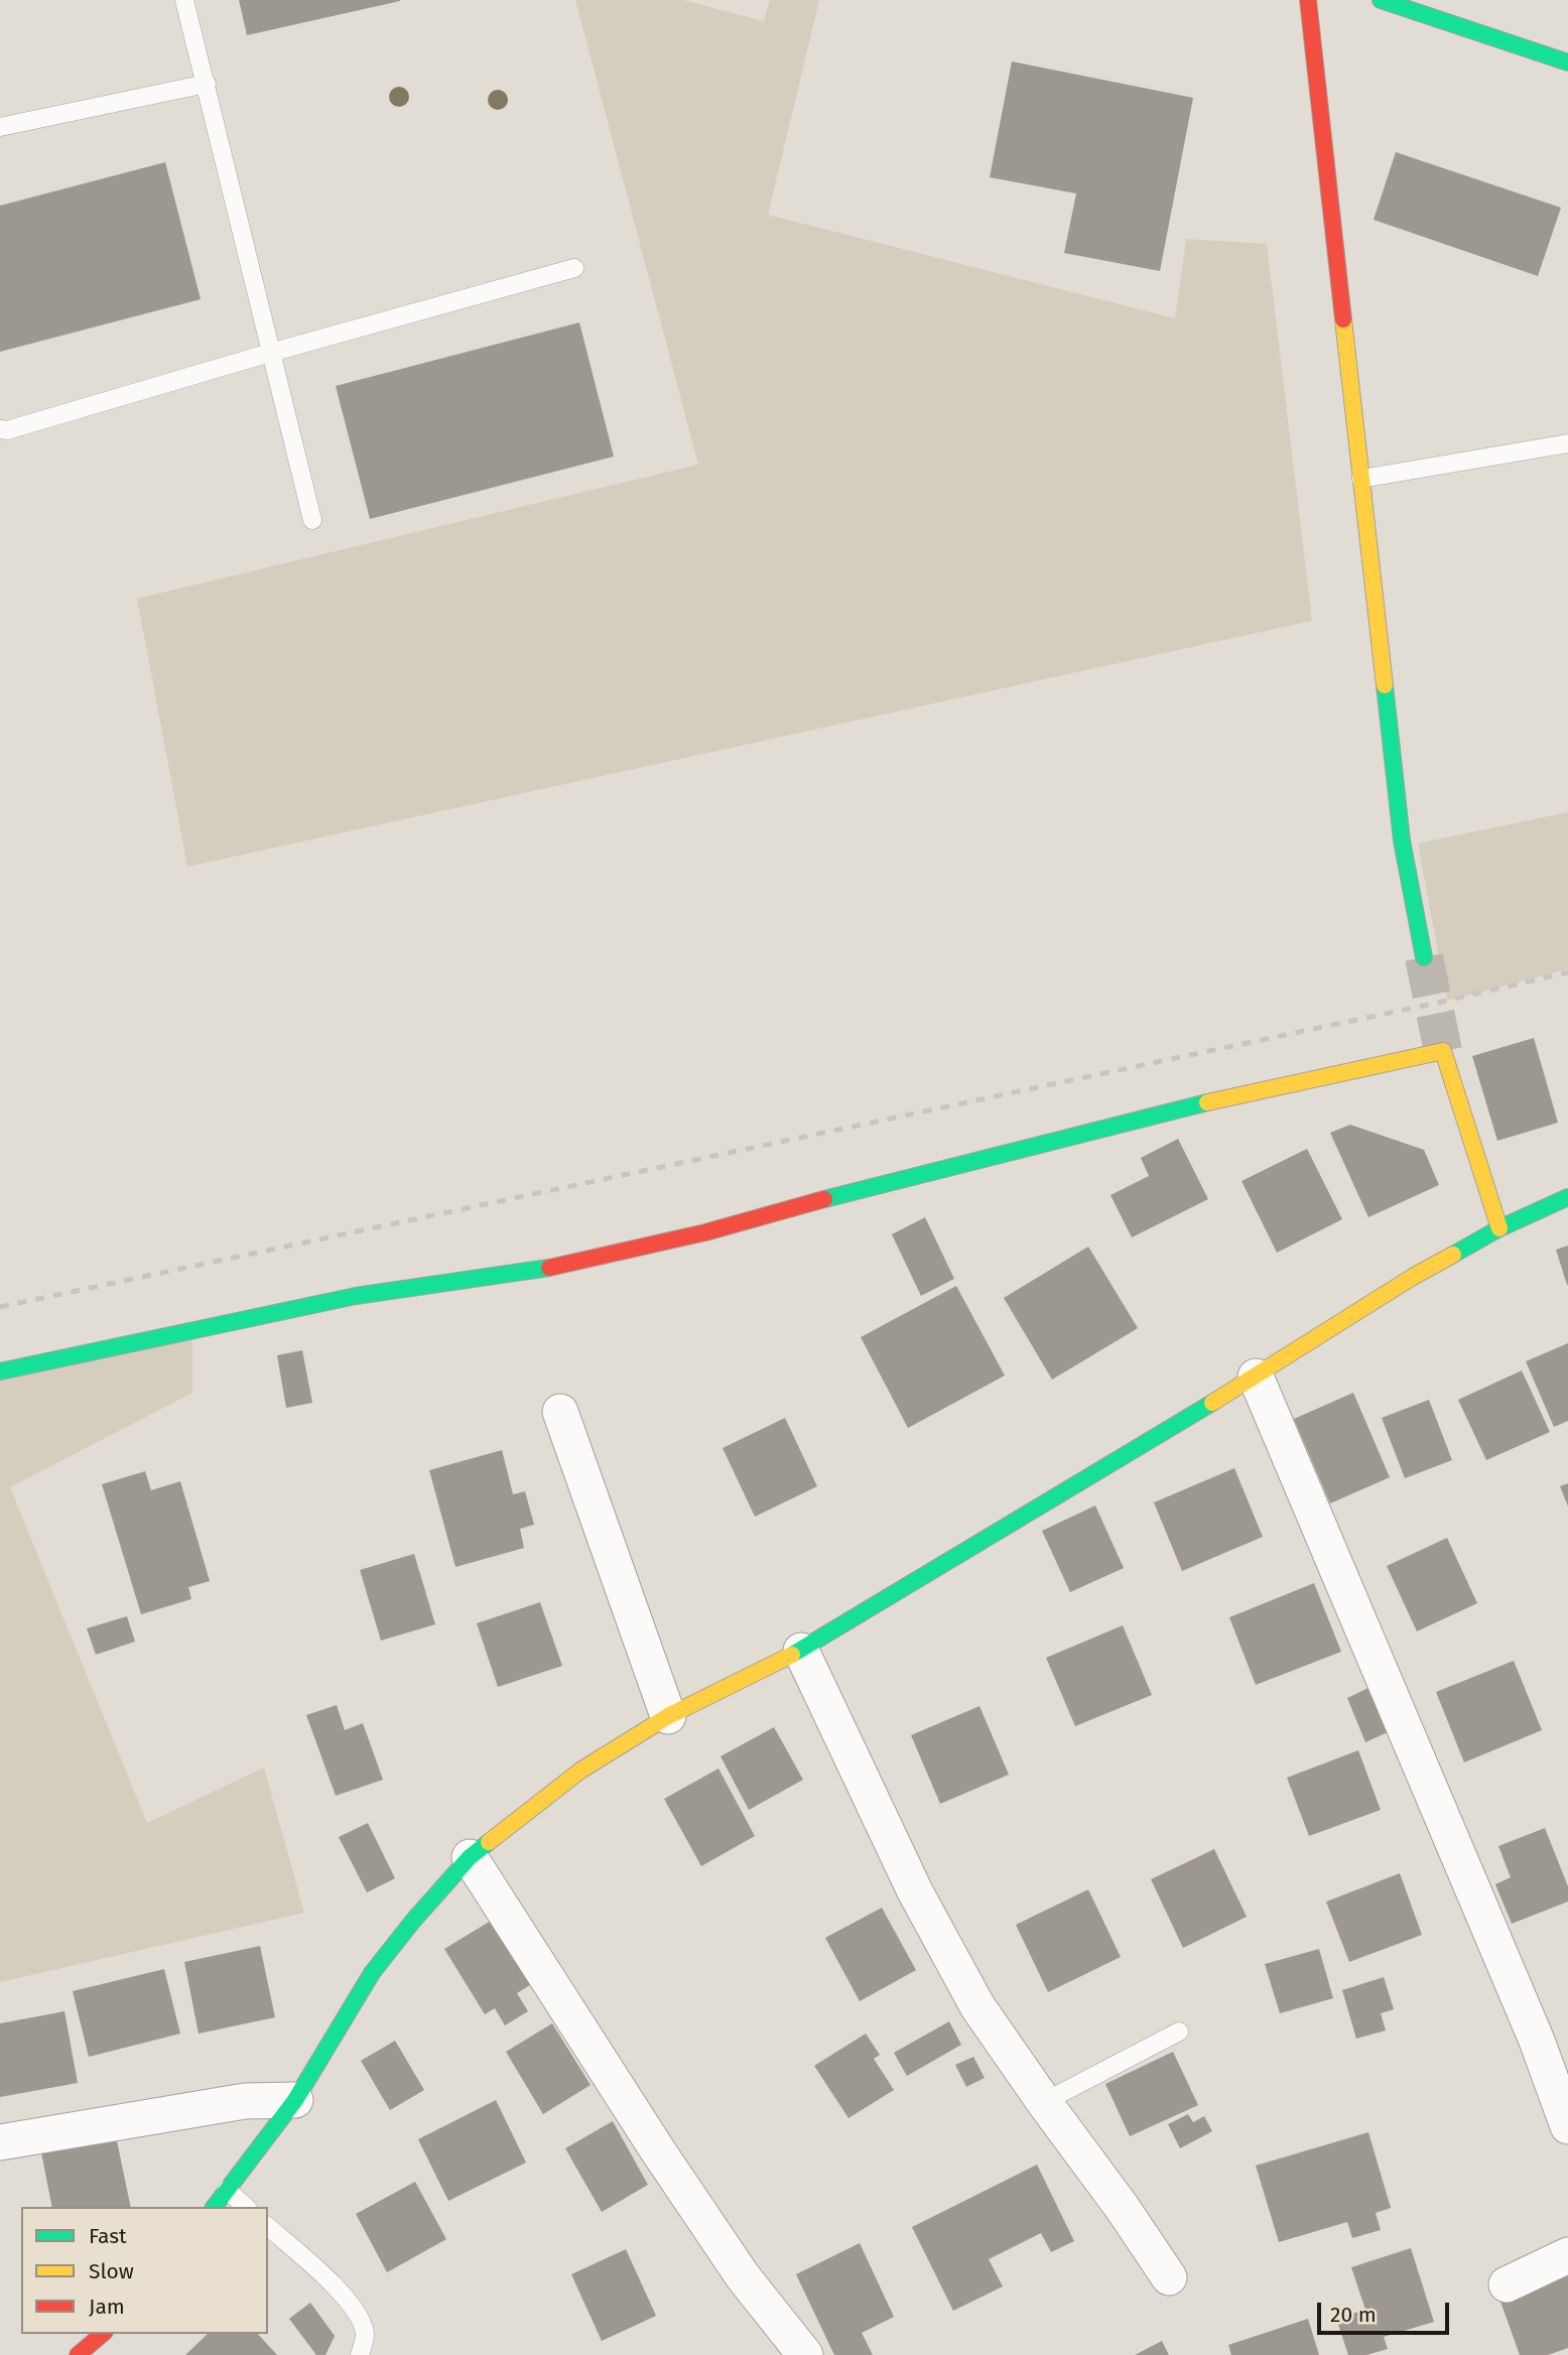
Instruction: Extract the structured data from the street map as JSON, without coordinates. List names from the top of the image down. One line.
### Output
{"legend":["Fast","Slow","Jam"],"scale_bar":"20 m"}
